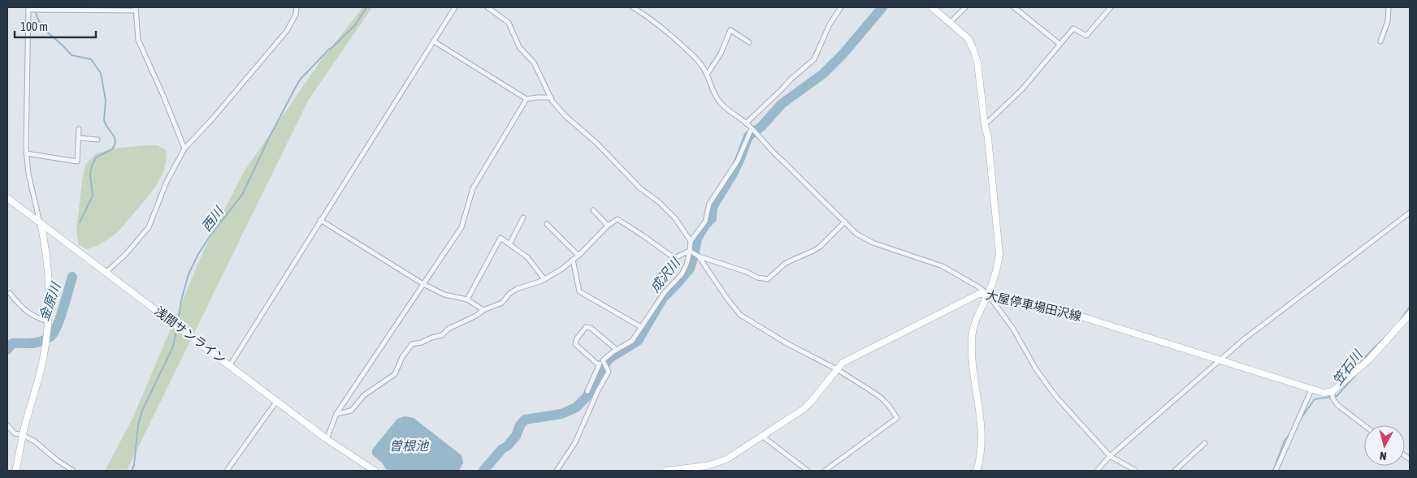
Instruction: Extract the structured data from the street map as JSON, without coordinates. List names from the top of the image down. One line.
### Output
{"streets":{"main road":["大屋停車場田沢線","浅間サンライン"]},"water":["西川","成沢川","金原川","笠石川","曽根池"],"scale_bar":"100 m","north":"bottom"}
